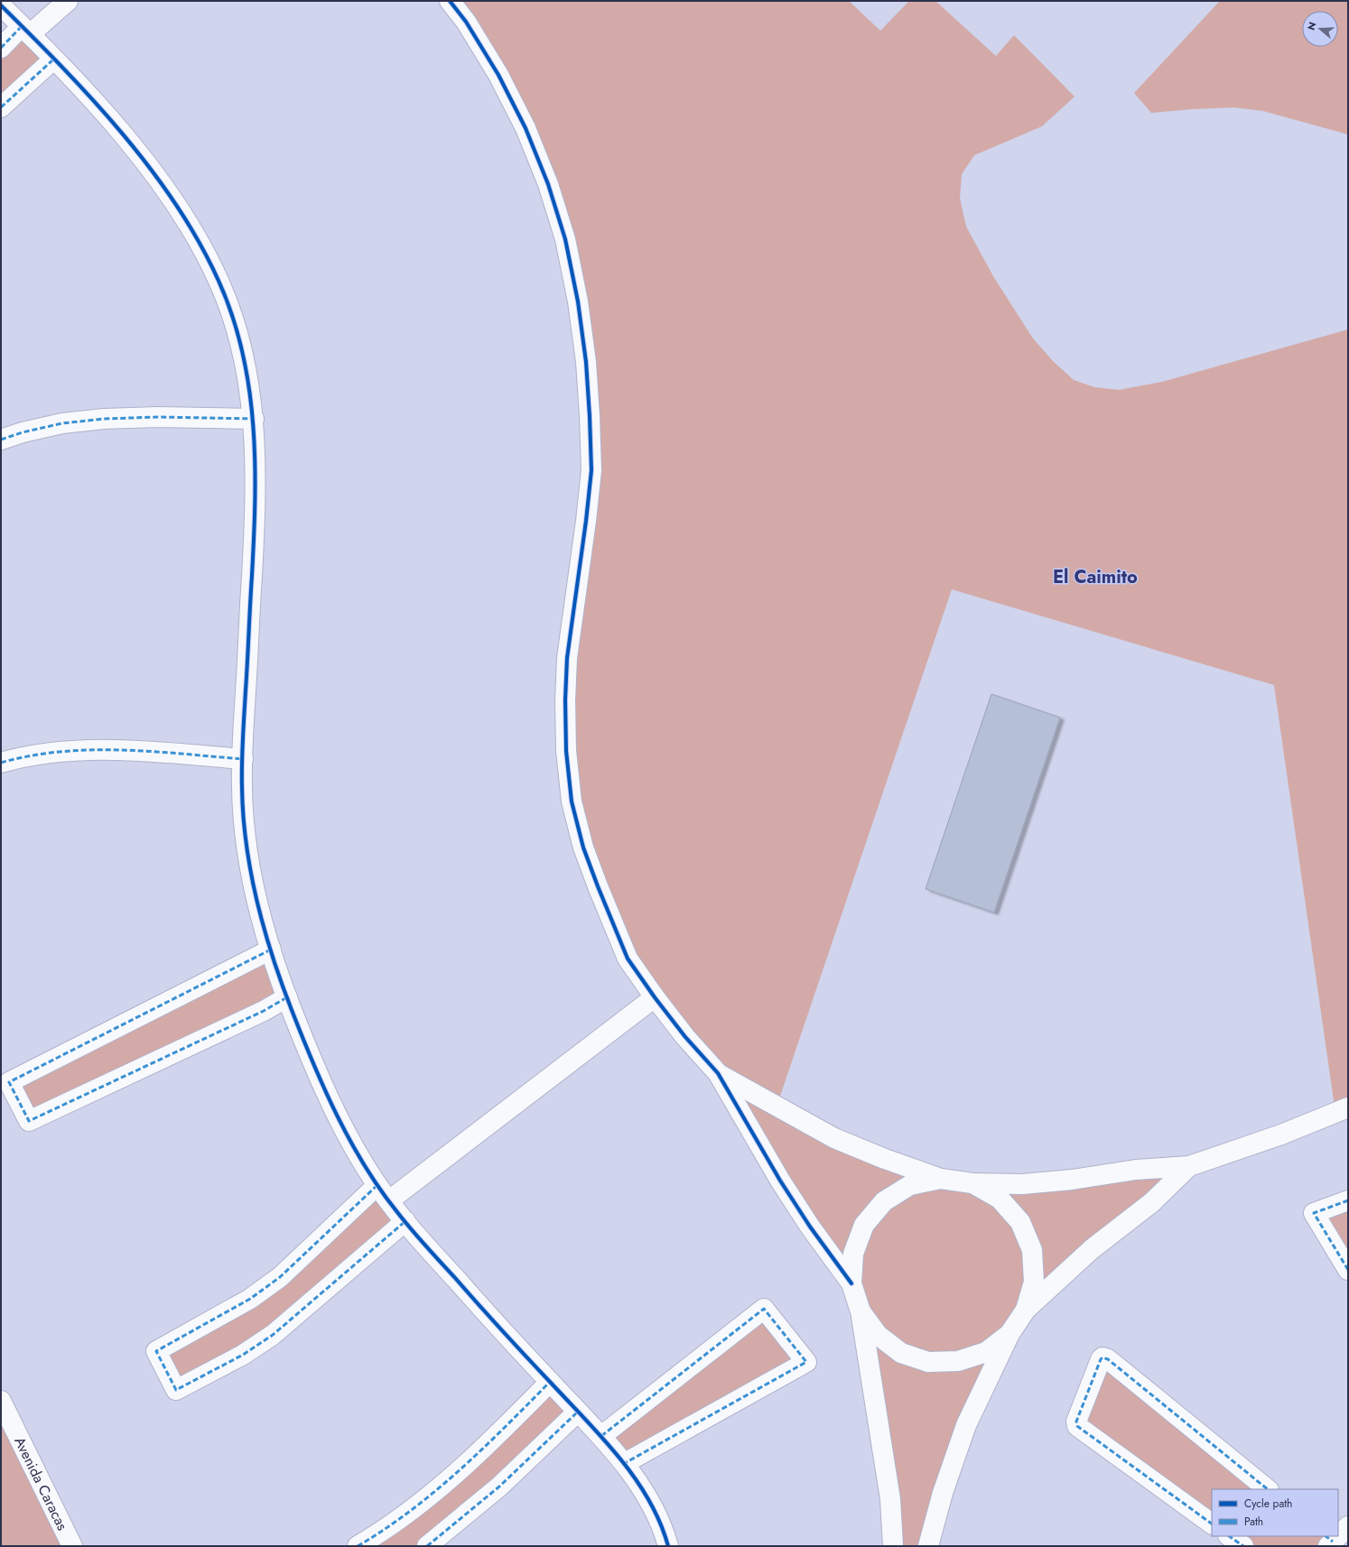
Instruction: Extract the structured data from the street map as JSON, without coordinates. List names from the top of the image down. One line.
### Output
{"streets":{"street":["Avenida Caracas"]},"districts":["El Caimito"],"legend":["Cycle path","Path"],"north":"left"}
